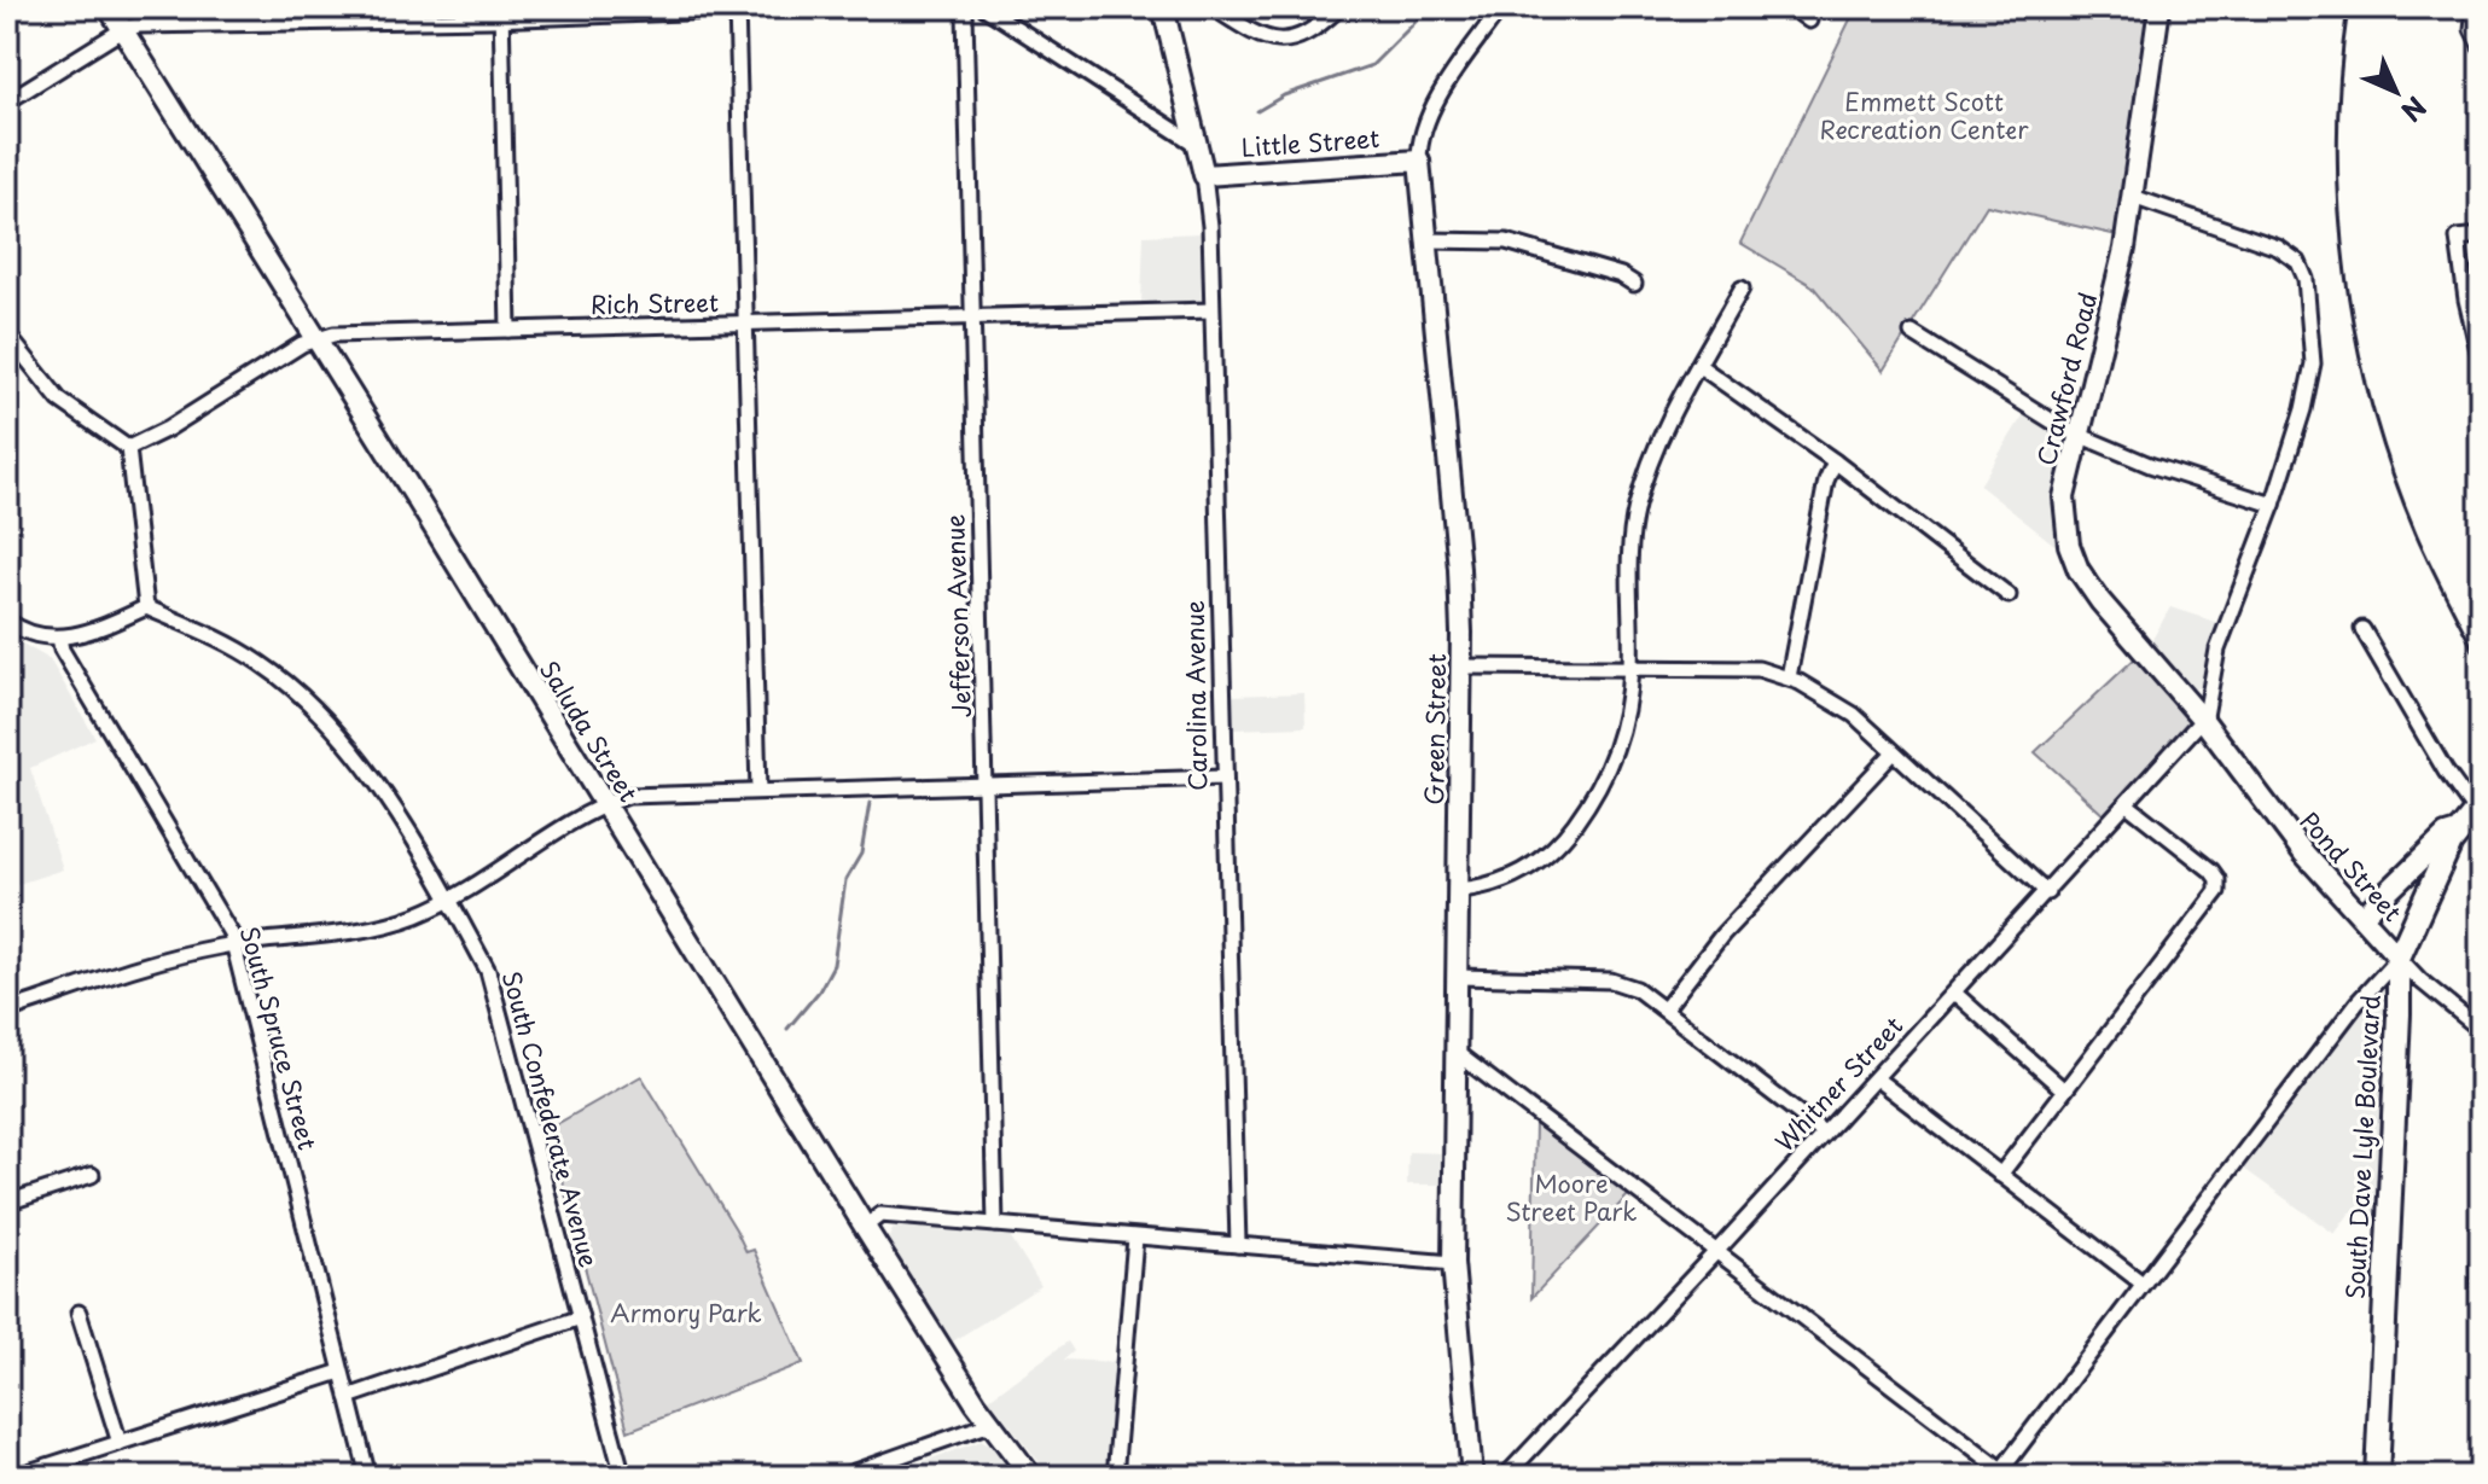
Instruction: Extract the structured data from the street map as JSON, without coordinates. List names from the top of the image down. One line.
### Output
{"streets":{"main road":["South Dave Lyle Boulevard"],"street":["Little Street","Rich Street","Crawford Road","Jefferson Avenue","Carolina Avenue","Green Street","Saluda Street","Pond Street","South Spruce Street","Whitner Street","South Confederate Avenue"]},"crossings":[["Little Street","Carolina Avenue"],["Little Street","Green Street"],["Rich Street","Jefferson Avenue"],["Rich Street","Carolina Avenue"],["Rich Street","Saluda Street"],["Crawford Road","Pond Street"],["Crawford Road","Whitner Street"],["Pond Street","Whitner Street"],["Pond Street","South Dave Lyle Boulevard"]],"parks":["Emmett Scott Recreation Center","Moore Street Park","Armory Park"],"north":"bottom right"}
